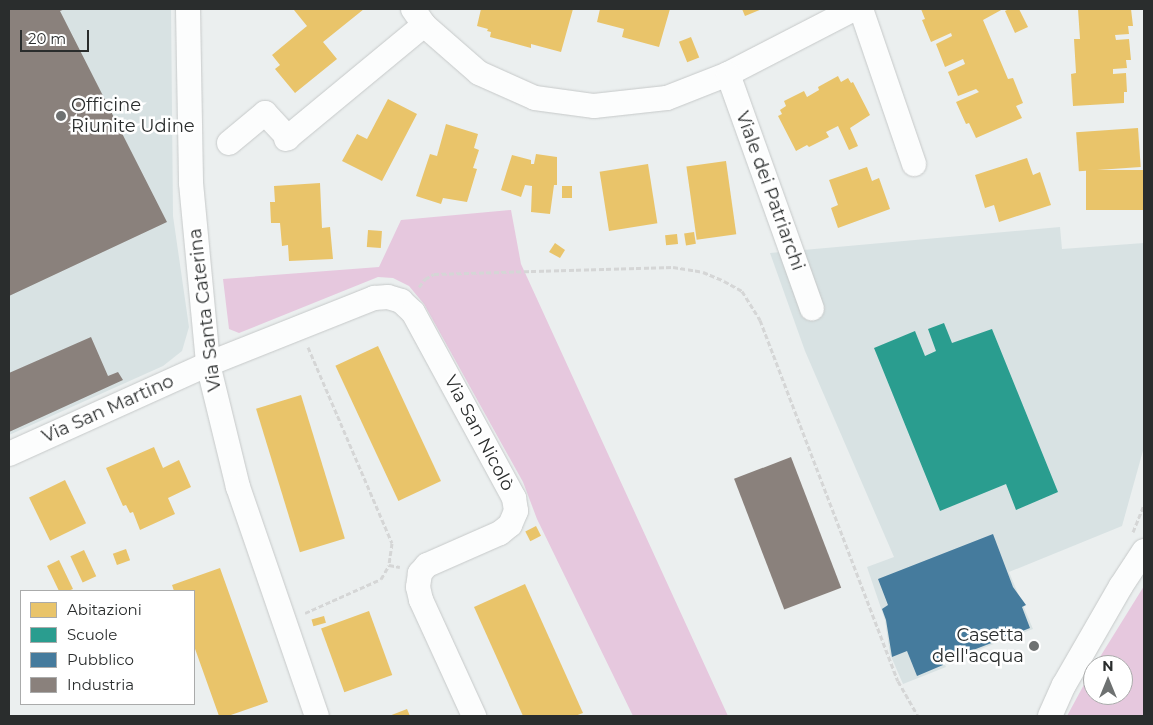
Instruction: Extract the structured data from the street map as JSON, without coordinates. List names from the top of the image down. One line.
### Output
{"streets":{"street":["Viale dei Patriarchi","Via Santa Caterina","Via San Martino","Via San Nicolò"]},"crossings":[["Via Santa Caterina","Via San Martino"],["Via Santa Caterina","Via San Nicolò"],["Via San Martino","Via San Nicolò"]],"places":["Officine Riunite Udine","Casetta dell'acqua"],"legend":["Abitazioni","Scuole","Pubblico","Industria"],"scale_bar":"20 m","north":"top"}
